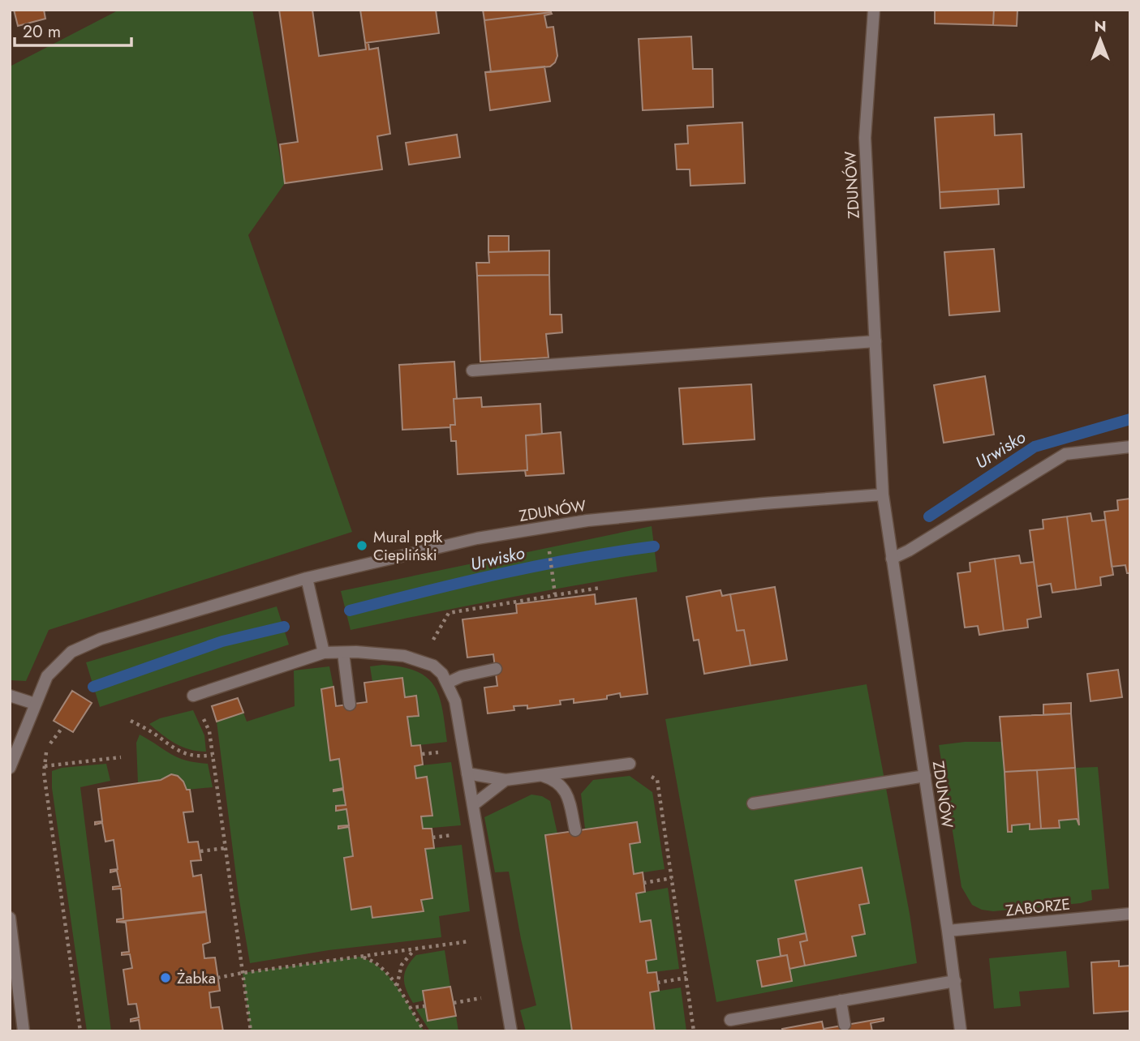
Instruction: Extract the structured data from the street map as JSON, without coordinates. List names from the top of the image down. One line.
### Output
{"streets":{"street":["ZDUNÓW","ZABORZE"]},"crossings":[["ZDUNÓW","ZABORZE"]],"water":["Urwisko"],"places":["Mural ppłk Ciepliński","Żabka"],"scale_bar":"20 m","north":"top"}
